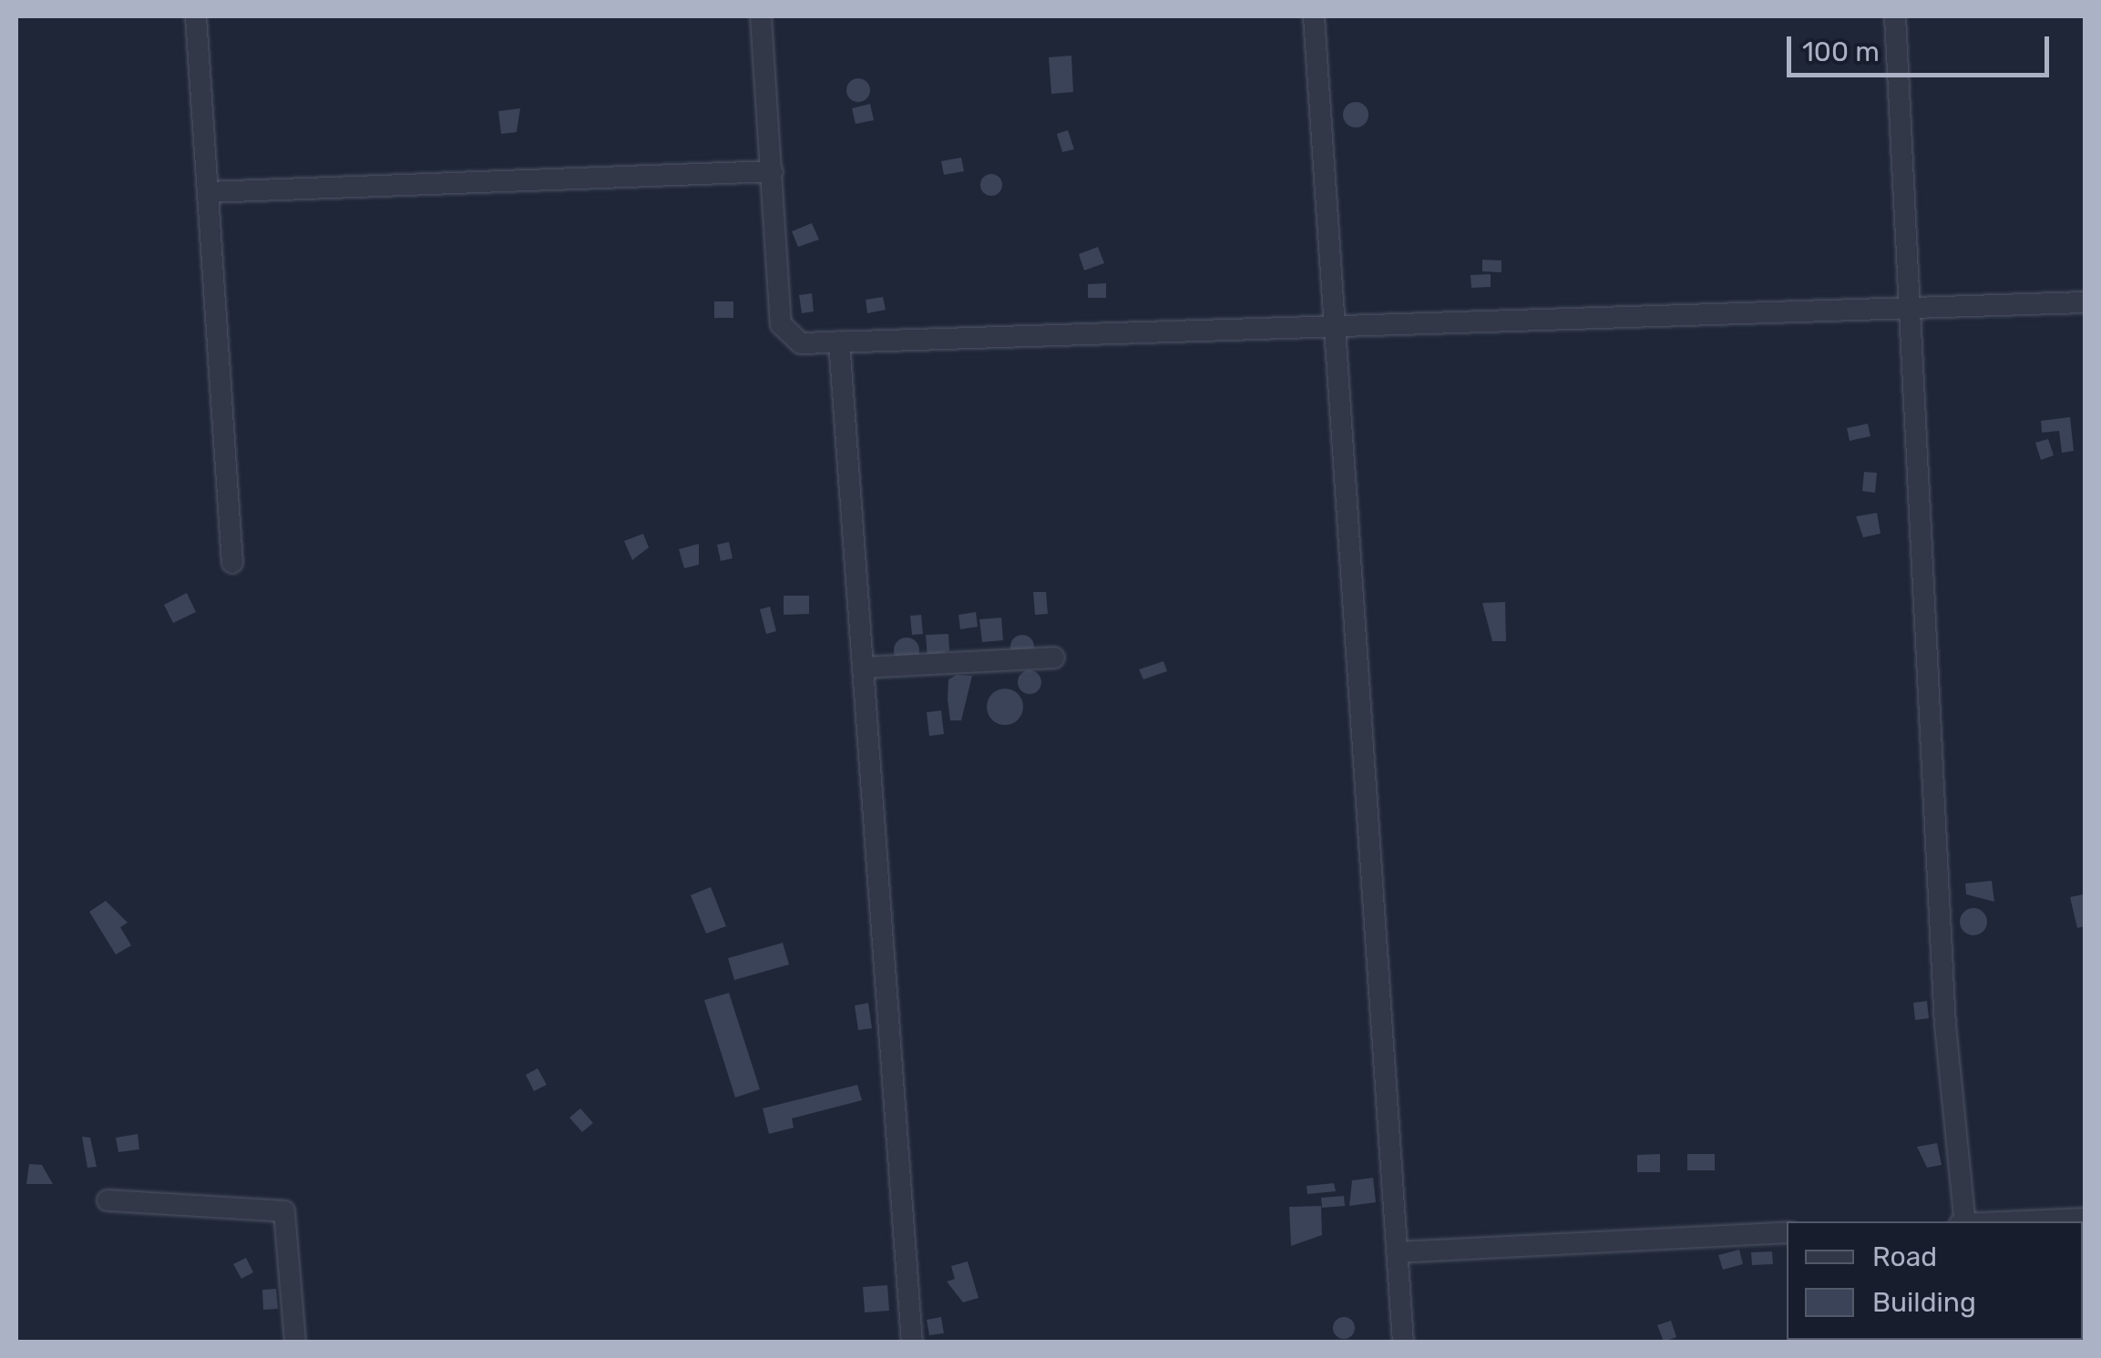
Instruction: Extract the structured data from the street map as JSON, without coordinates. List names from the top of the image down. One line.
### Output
{"legend":["Road","Building"],"scale_bar":"100 m"}
